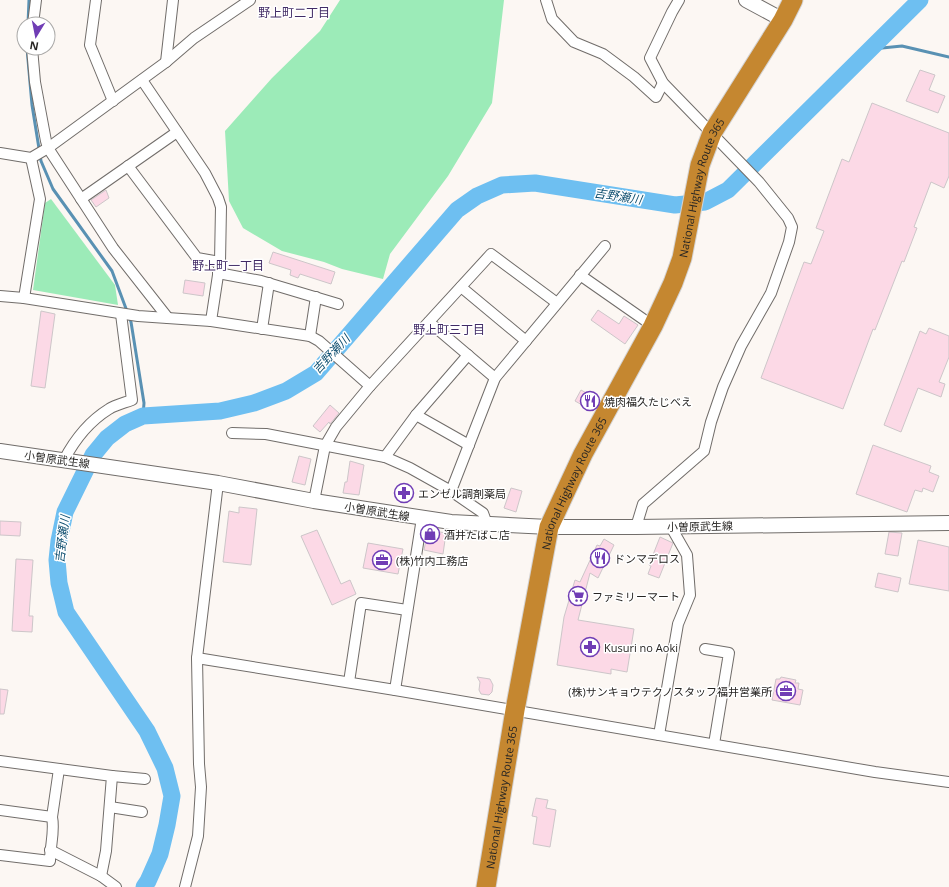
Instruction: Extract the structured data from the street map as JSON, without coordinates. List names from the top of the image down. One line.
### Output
{"streets":{"highway":["National Highway Route 365"],"main road":["小曽原武生線"]},"crossings":[["National Highway Route 365","小曽原武生線"]],"districts":["野上町二丁目","野上町一丁目","野上町三丁目"],"water":["吉野瀬川"],"places":{"restaurant":["焼肉福久たじべえ","ドンマデロス"],"pharmacy":["エンゼル調剤薬局","Kusuri no Aoki"],"shop":["酒井たばこ店"],"office":["(株)竹内工務店","(株)サンキョウテクノスタッフ福井営業所"],"supermarket":["ファミリーマート"]},"north":"bottom"}
